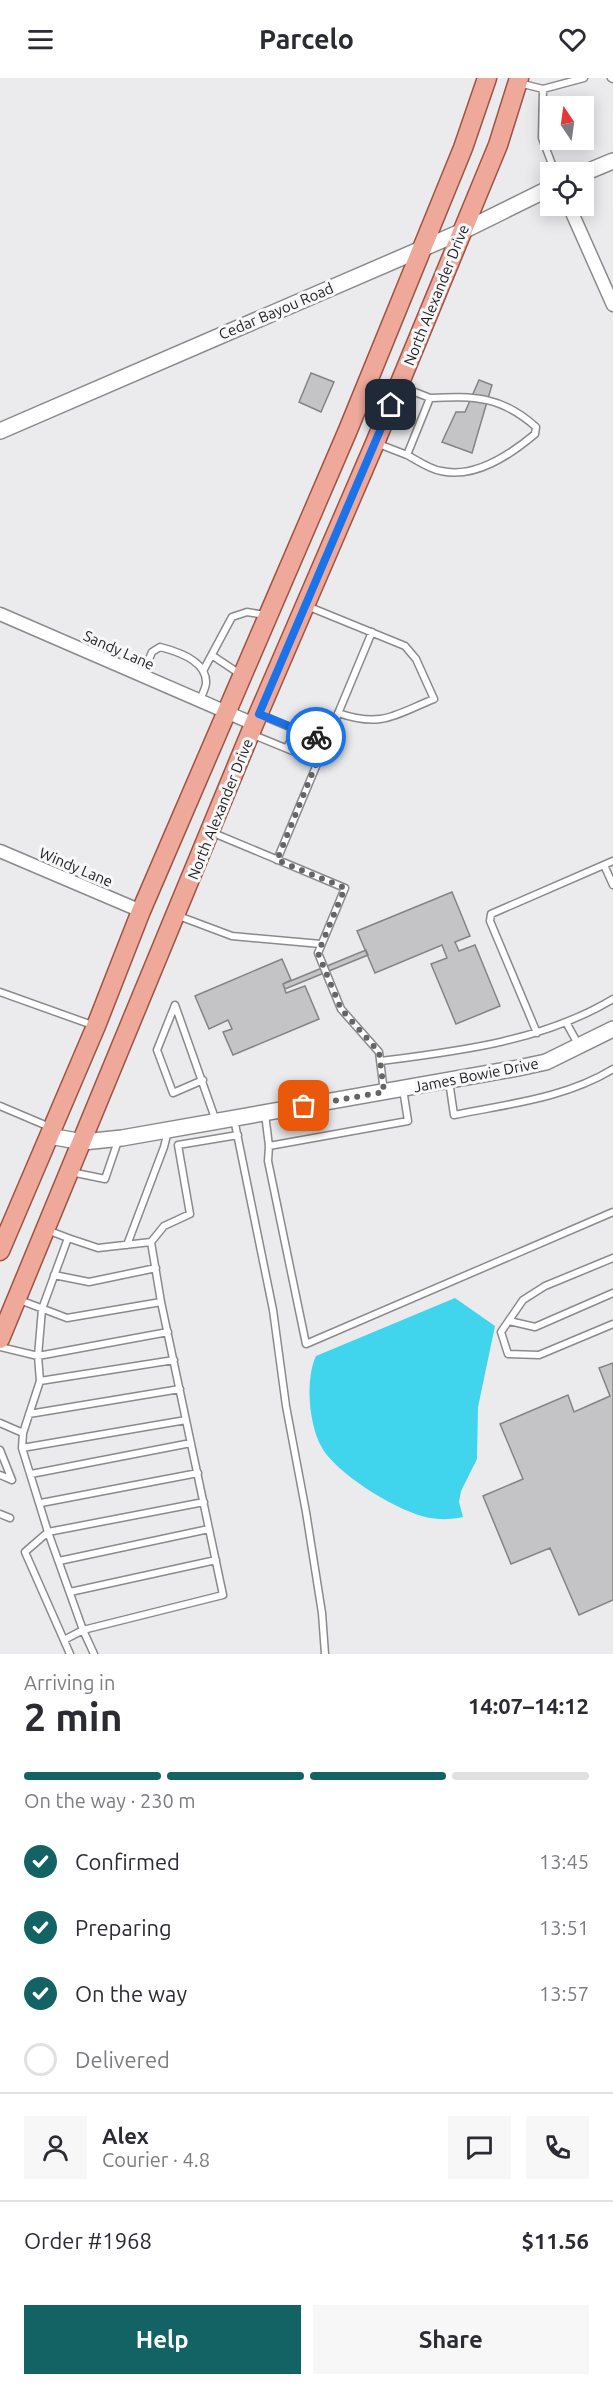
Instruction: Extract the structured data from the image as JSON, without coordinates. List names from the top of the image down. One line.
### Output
{"streets":{"main road":["North Alexander Drive"],"street":["Cedar Bayou Road","Sandy Lane","Windy Lane","James Bowie Drive"]},"crossings":[["North Alexander Drive","Cedar Bayou Road"],["North Alexander Drive","Sandy Lane"],["North Alexander Drive","Windy Lane"],["North Alexander Drive","James Bowie Drive"]],"north":"top","page":{"header":"Parcelo","heading":["2 min","Arriving in","14:07–14:12"],"panel":["Alex","Courier · 4.8","Order #1968","$11.56"],"bar":"On the way · 230 m","list":[["Confirmed","13:45"],["Preparing","13:51"],["On the way","13:57"],"Delivered"],"buttons":["Help","Share"]}}
